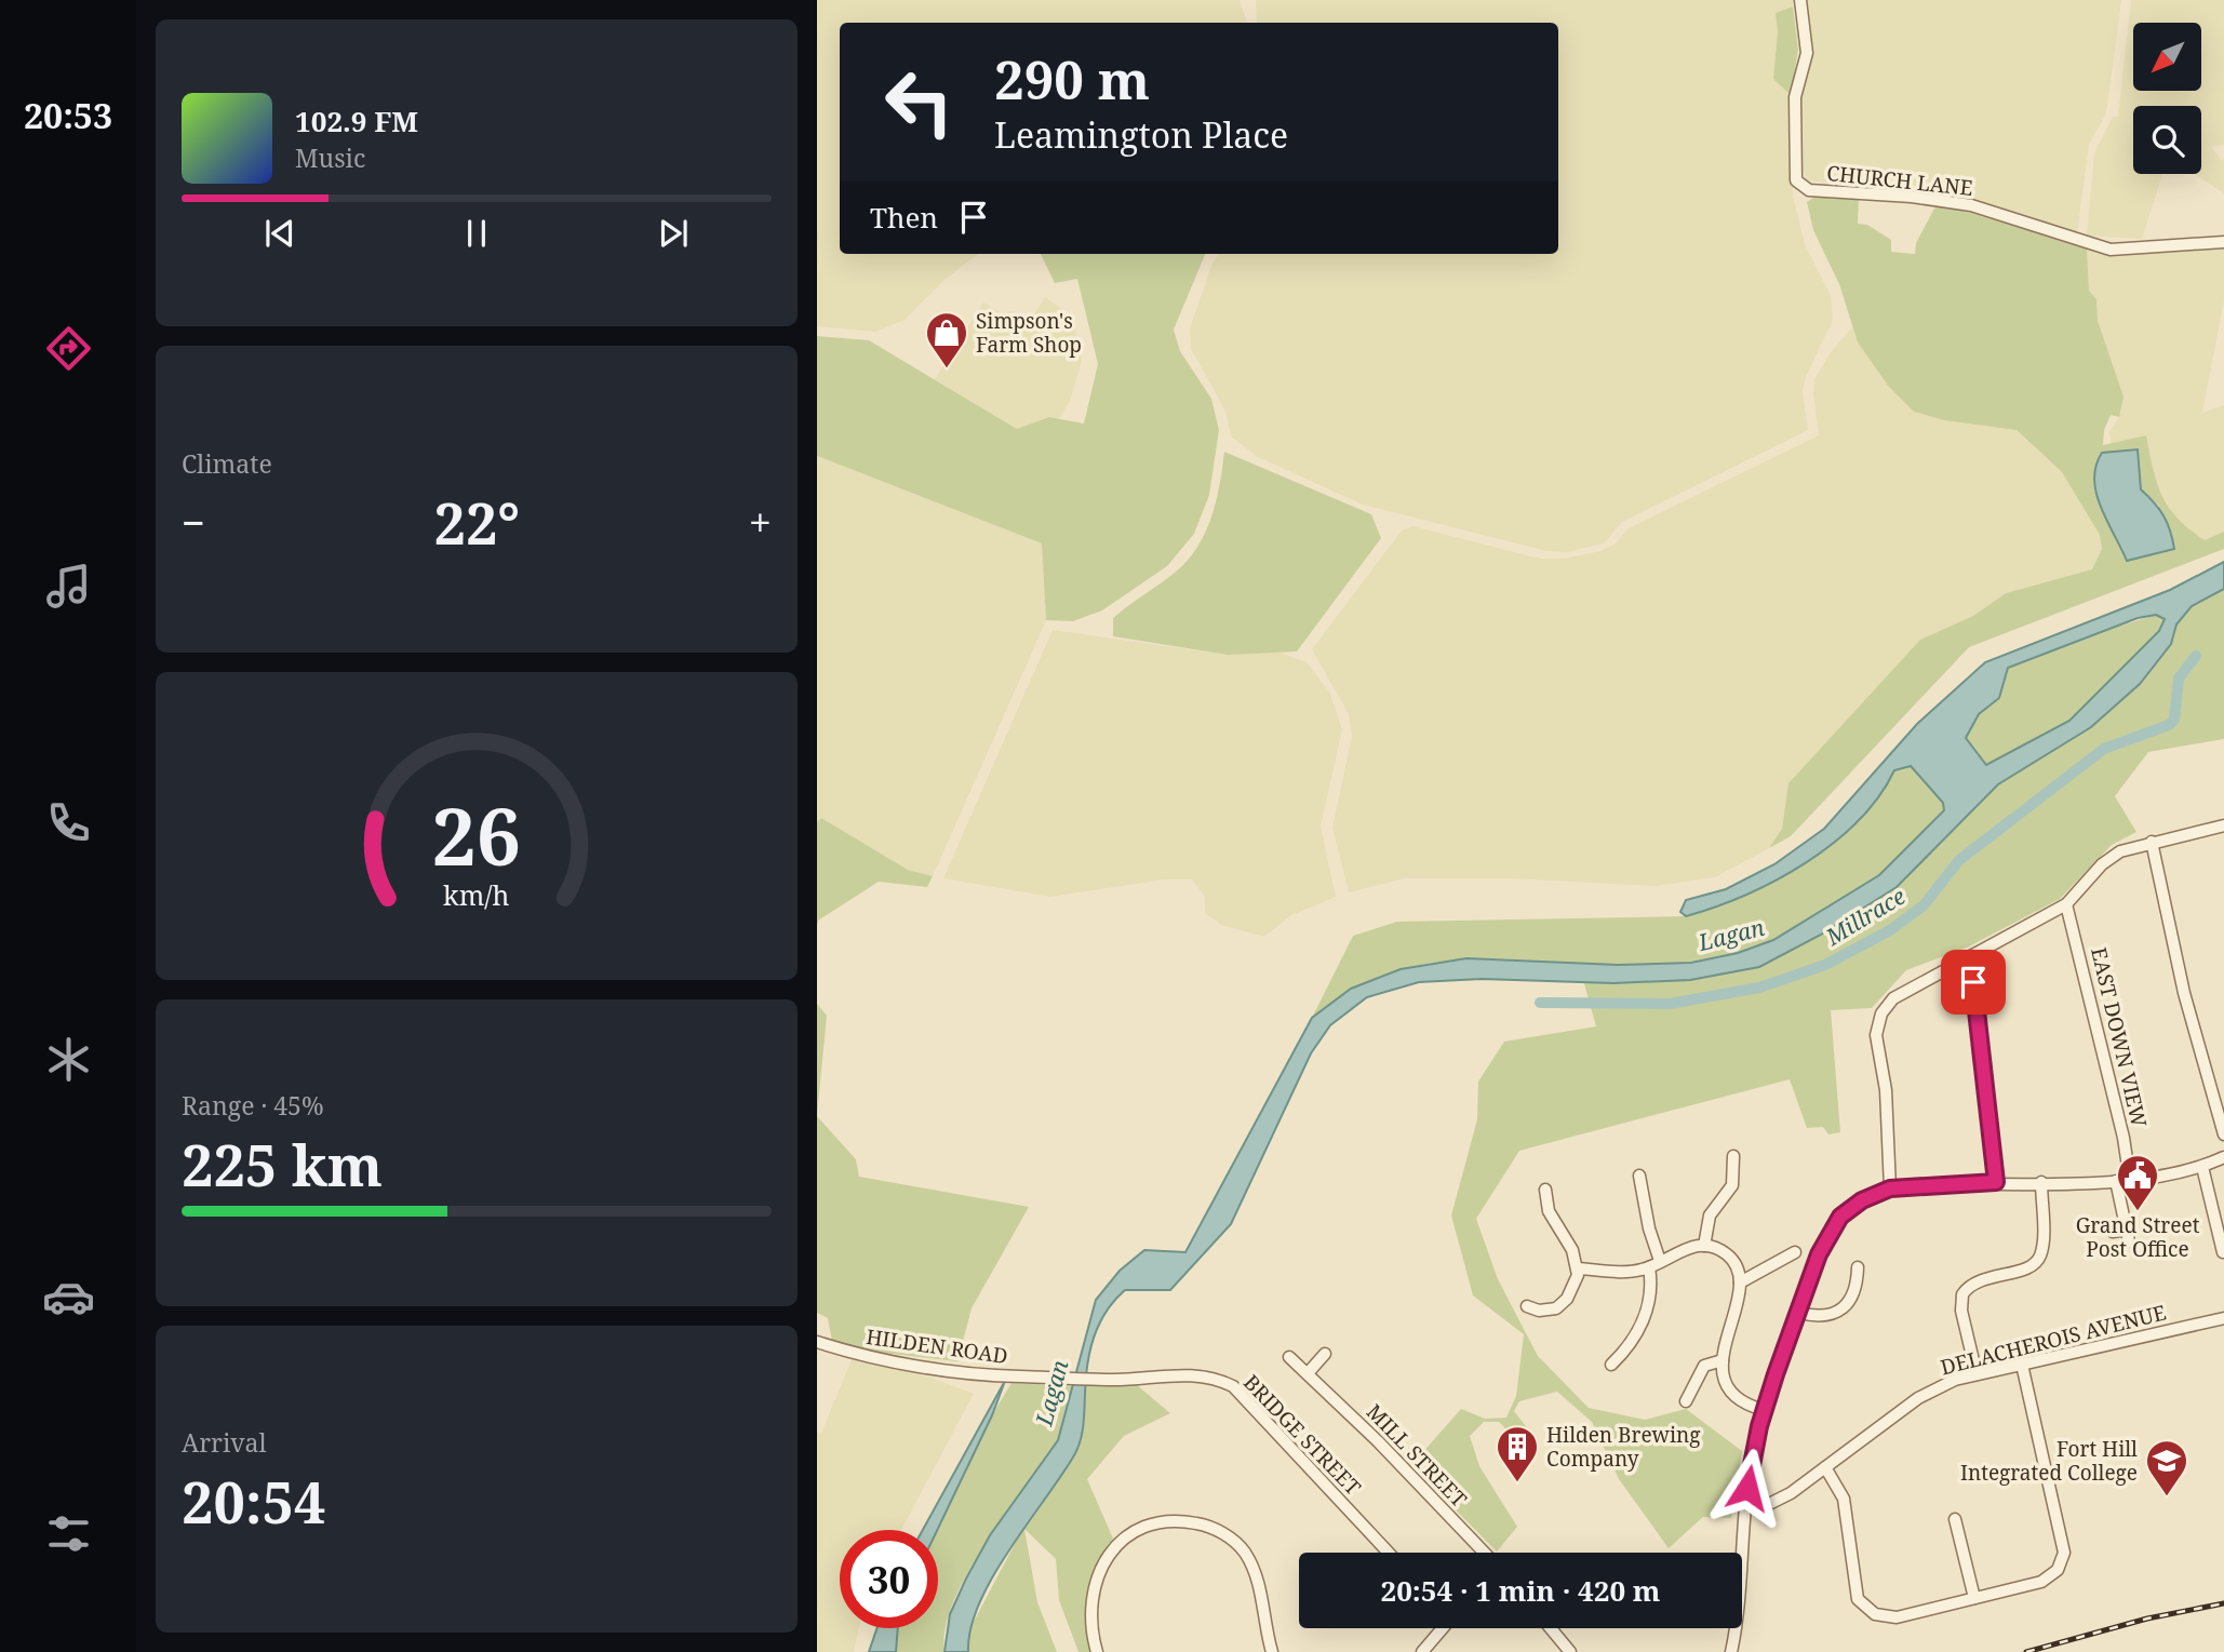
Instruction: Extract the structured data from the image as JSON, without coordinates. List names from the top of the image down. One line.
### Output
{"streets":{"street":["CHURCH LANE","EAST DOWN VIEW","DELACHEROIS AVENUE","HILDEN ROAD","BRIDGE STREET","MILL STREET"]},"crossings":[["HILDEN ROAD","BRIDGE STREET"]],"water":["Millrace","Lagan"],"places":{"shop":["Simpson's Farm Shop"],"public building":["Grand Street Post Office"],"building":["Hilden Brewing Company"],"school or university":["Fort Hill Integrated College"]},"north":"bottom left","page":{"tabs":"20:53","turn":["290 m","Leamington Place"],"song":["102.9 FM","Music"],"then":"Then","tile":["Climate",["Range · 45%","225 km"],["Arrival","20:54"]],"heat":["−","22°","+"],"limit":"30","trip":"20:54 · 1 min · 420 m","gauge":["26","km/h"]}}
